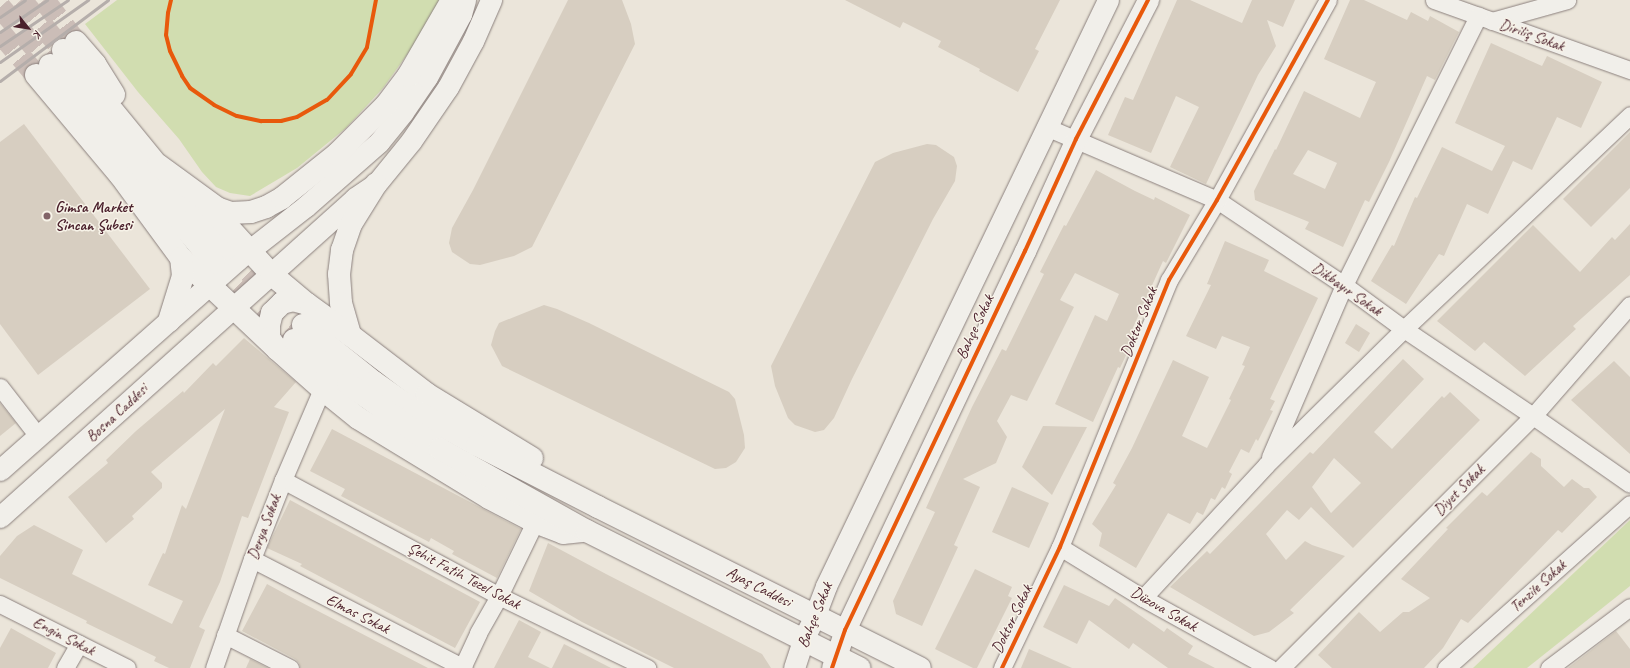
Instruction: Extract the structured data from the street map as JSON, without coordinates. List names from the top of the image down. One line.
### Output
{"streets":{"main road":["Ayaş Caddesi"],"street":["Diriliş Sokak","Dikbayır Sokak","Doktor Sokak","Bahçe Sokak","Bosna Caddesi","Diyet Sokak","Derya Sokak","Şehit Fatih Tezel Sokak","Tenzile Sokak","Düzova Sokak","Elmas Sokak","Engin Sokak"]},"crossings":[["Dikbayır Sokak","Doktor Sokak"],["Dikbayır Sokak","Bahçe Sokak"],["Dikbayır Sokak","Diyet Sokak"],["Doktor Sokak","Düzova Sokak"],["Bahçe Sokak","Ayaş Caddesi"],["Derya Sokak","Şehit Fatih Tezel Sokak"],["Derya Sokak","Elmas Sokak"]],"places":["Gimsa Market Sincan Şubesi"],"north":"bottom right"}
